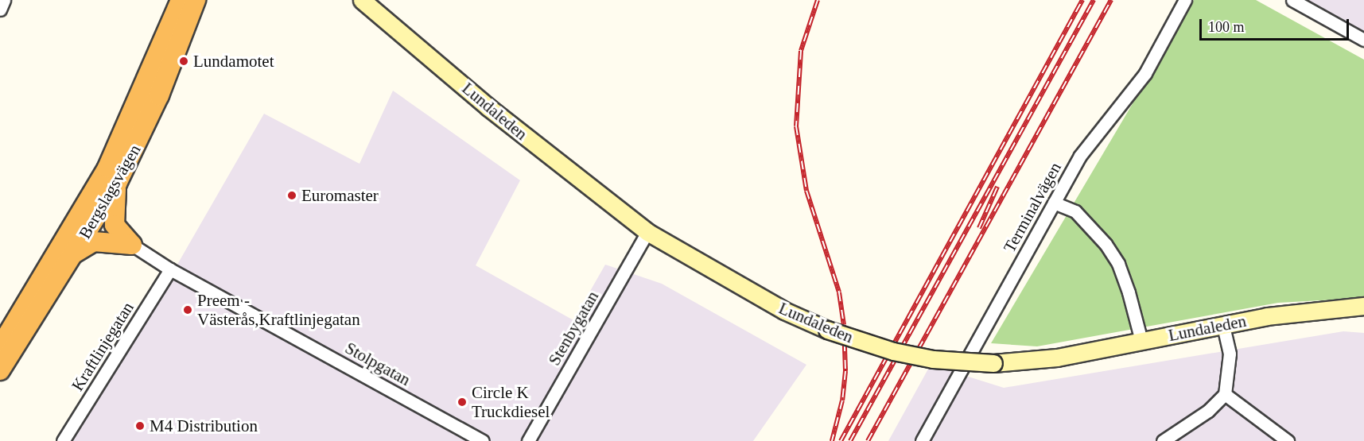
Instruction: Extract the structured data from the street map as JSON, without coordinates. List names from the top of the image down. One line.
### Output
{"streets":{"highway":["Bergslagsvägen"],"main road":["Lundaleden"],"street":["Terminalvägen","Stenbygatan","Kraftlinjegatan","Stolpgatan"]},"crossings":[["Lundaleden","Stenbygatan"],["Kraftlinjegatan","Stolpgatan"]],"places":["Lundamotet","Euromaster","Preem - Västerås,Kraftlinjegatan","Circle K Truckdiesel","M4 Distribution"],"scale_bar":"100 m"}
